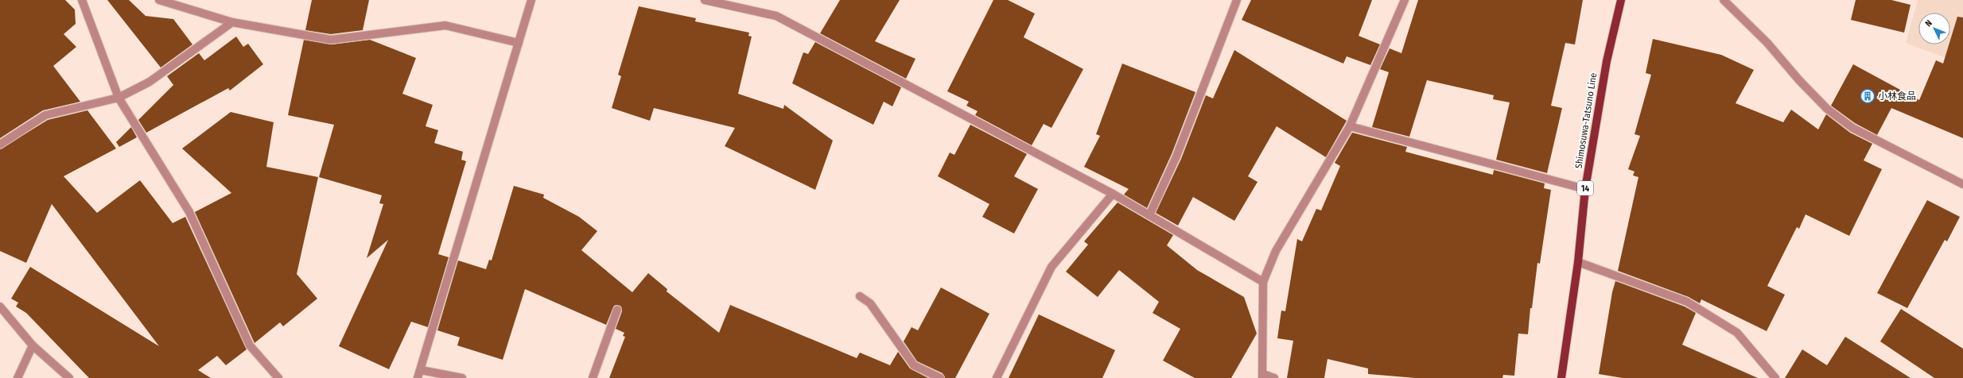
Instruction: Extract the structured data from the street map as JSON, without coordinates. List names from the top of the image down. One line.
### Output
{"streets":{"main road":["Shimosuwa-Tatsuno Line","14"]},"places":{"building":["小林食品"]},"north":"top left"}
